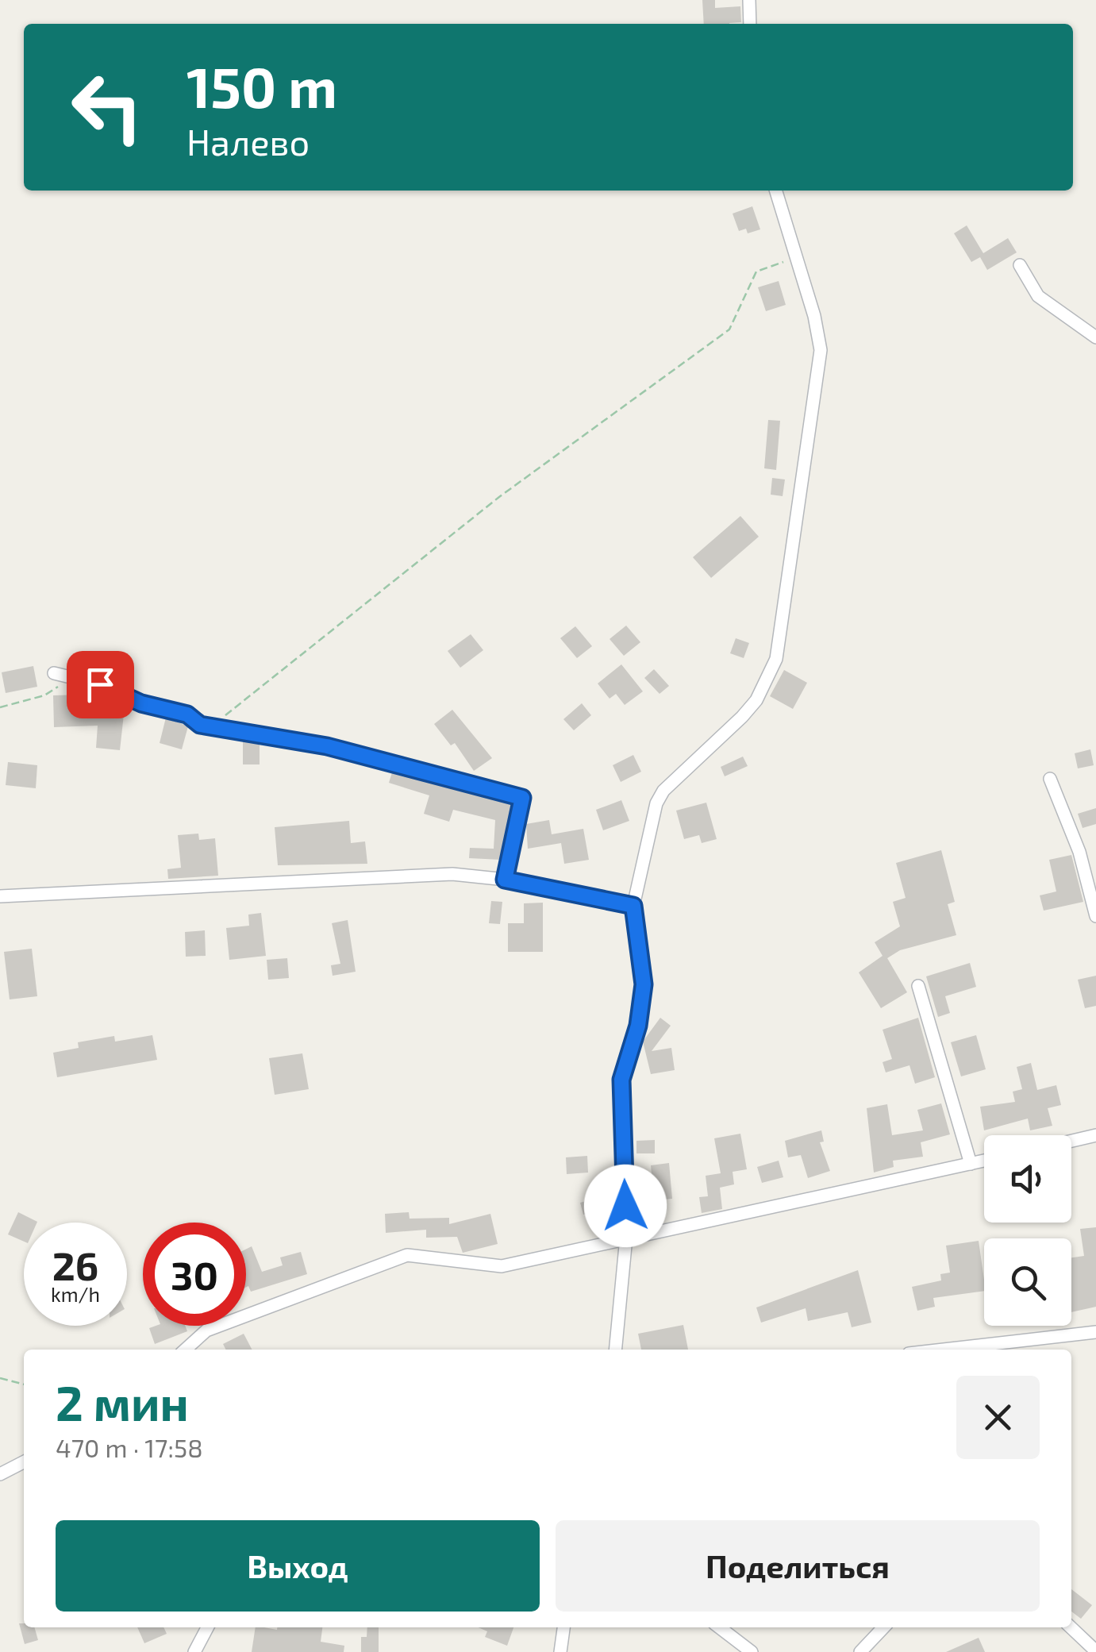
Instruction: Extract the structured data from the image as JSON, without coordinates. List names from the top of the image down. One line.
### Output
{"page":{"turn":["150 m","Налево"],"speed":"26 km/h","limit":"30","heading":["2 мин","470 m · 17:58"],"buttons":["Выход","Поделиться"]}}
